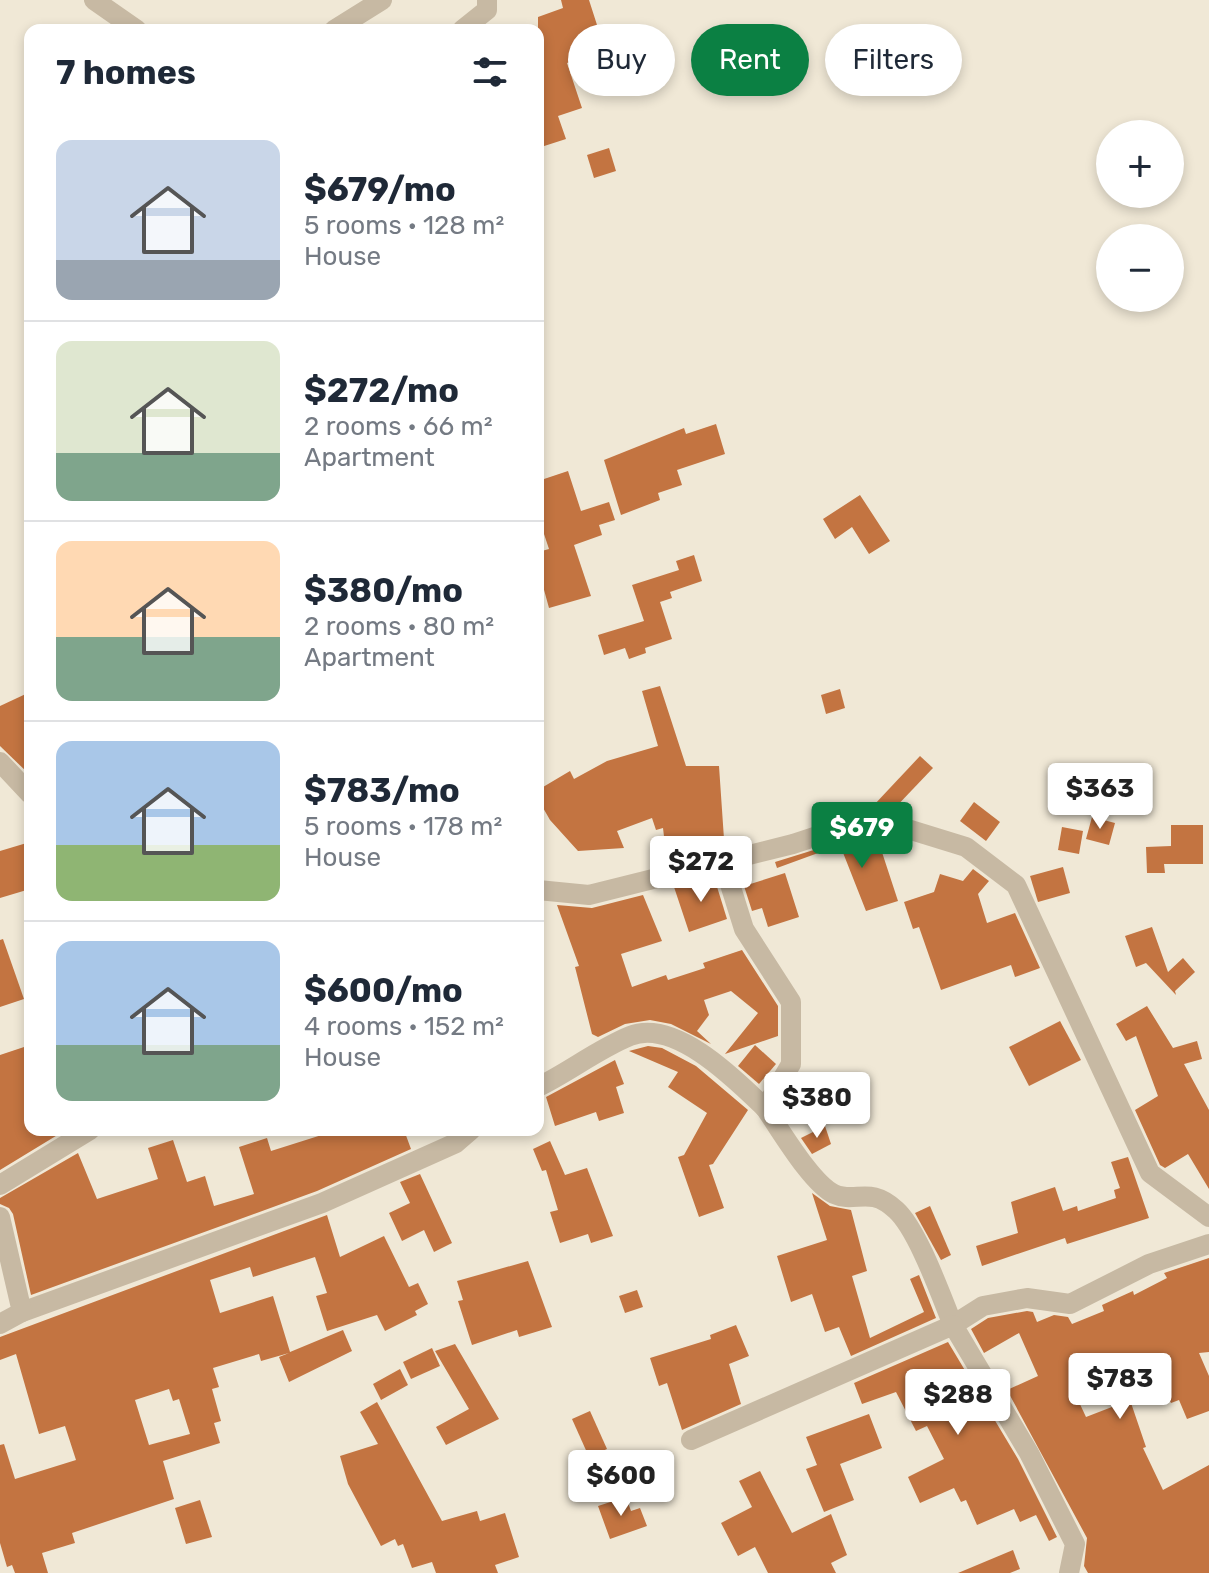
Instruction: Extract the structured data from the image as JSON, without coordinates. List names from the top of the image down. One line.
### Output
{"page":{"chip":["Buy","Rent","Filters"],"heading":"7 homes","map_buttons":["+","−"],"list":[{"name":"$679/mo","note":"5 rooms · 128 m² · House"},{"name":"$272/mo","note":"2 rooms · 66 m² · Apartment"},{"name":"$380/mo","note":"2 rooms · 80 m² · Apartment"},{"name":"$783/mo","note":"5 rooms · 178 m² · House"},{"name":"$600/mo","note":"4 rooms · 152 m² · House"}],"price":["$363","$679","$272","$380","$783","$288","$600"]}}
